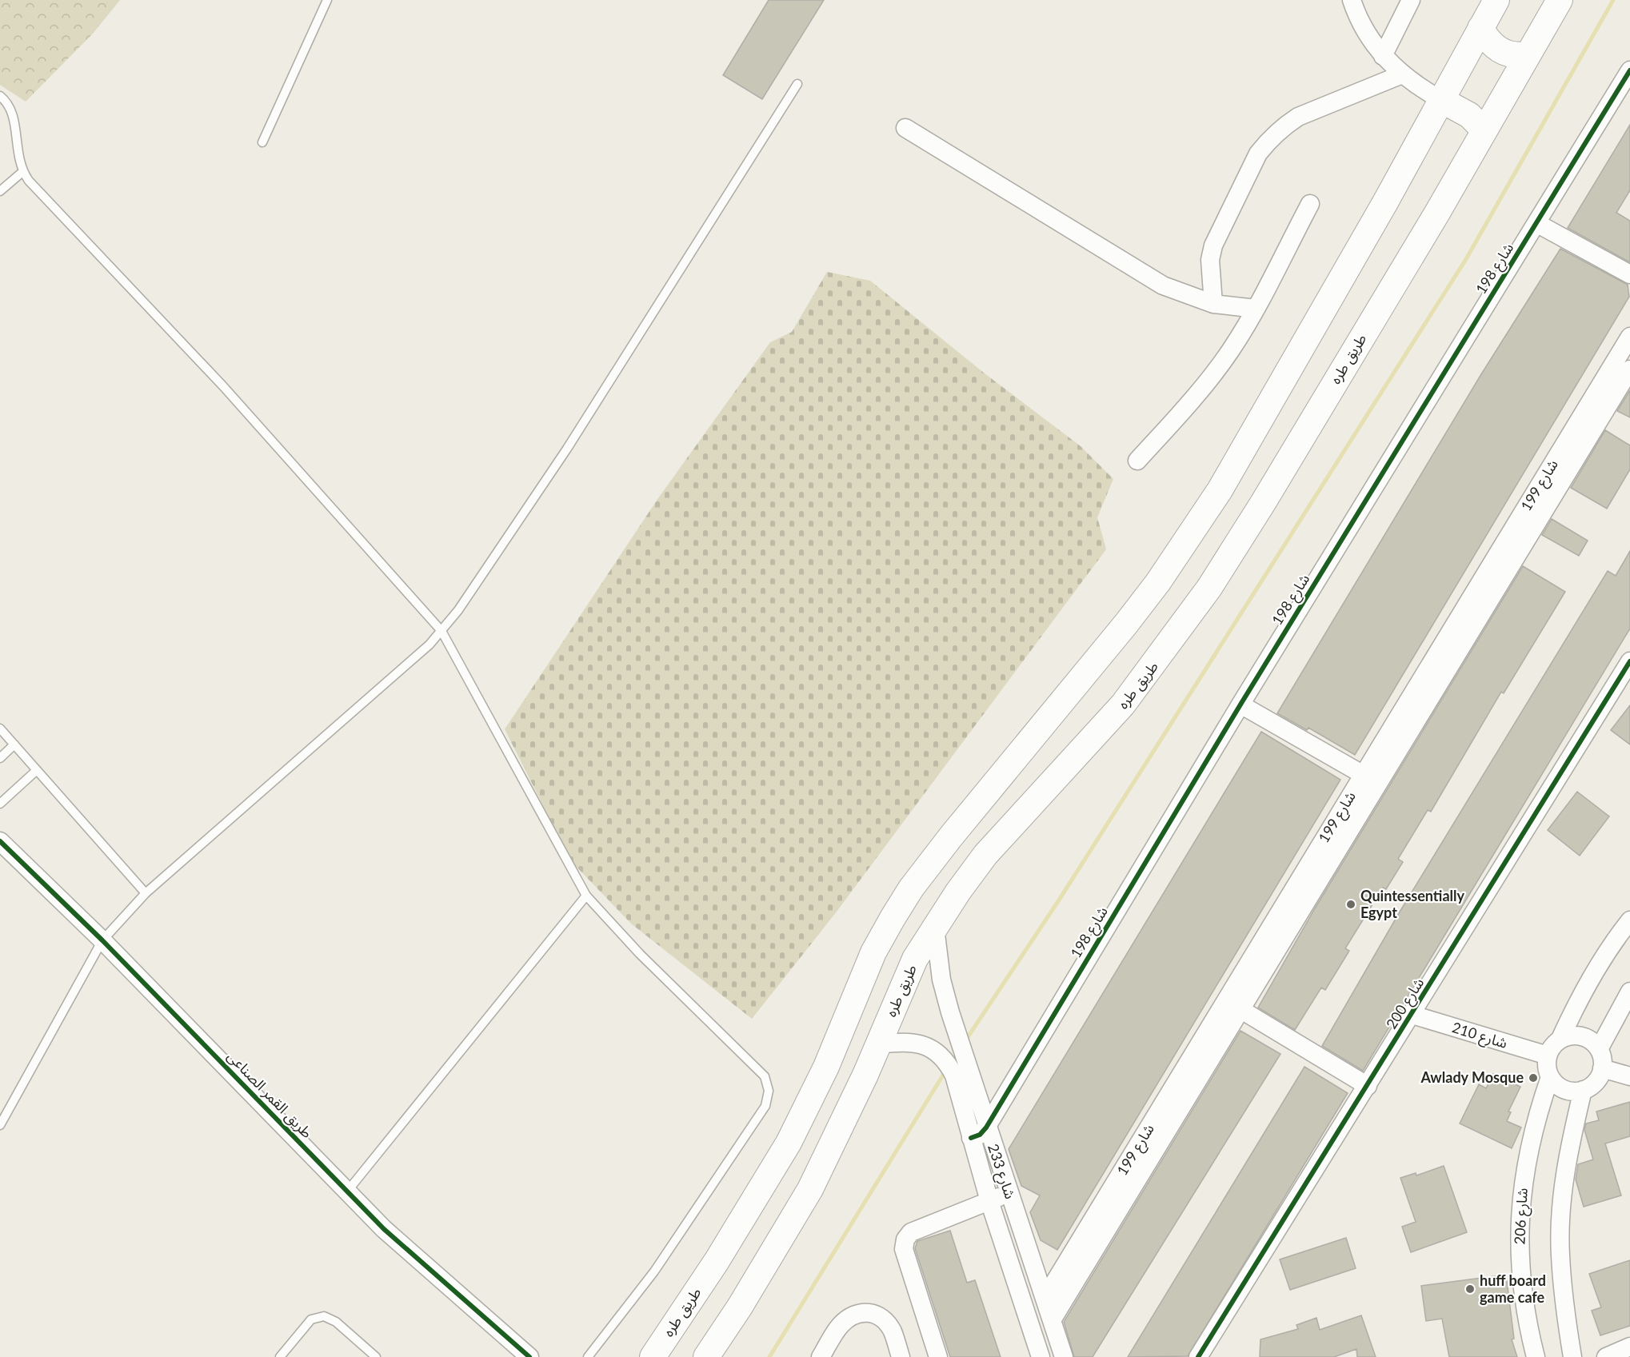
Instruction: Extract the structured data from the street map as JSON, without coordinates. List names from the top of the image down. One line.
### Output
{"streets":{"main road":["طريق طره"],"street":["شارع 198","شارع 199","شارع 200","شارع 210","طريق القمر الصناعى","شارع 233","شارع 206"]},"crossings":[["شارع 198","شارع 233"],["طريق طره","شارع 233"],["شارع 199","شارع 233"],["شارع 200","شارع 210"],["شارع 210","شارع 206"]],"places":["Quintessentially Egypt","Awlady Mosque","huff board game cafe"]}
